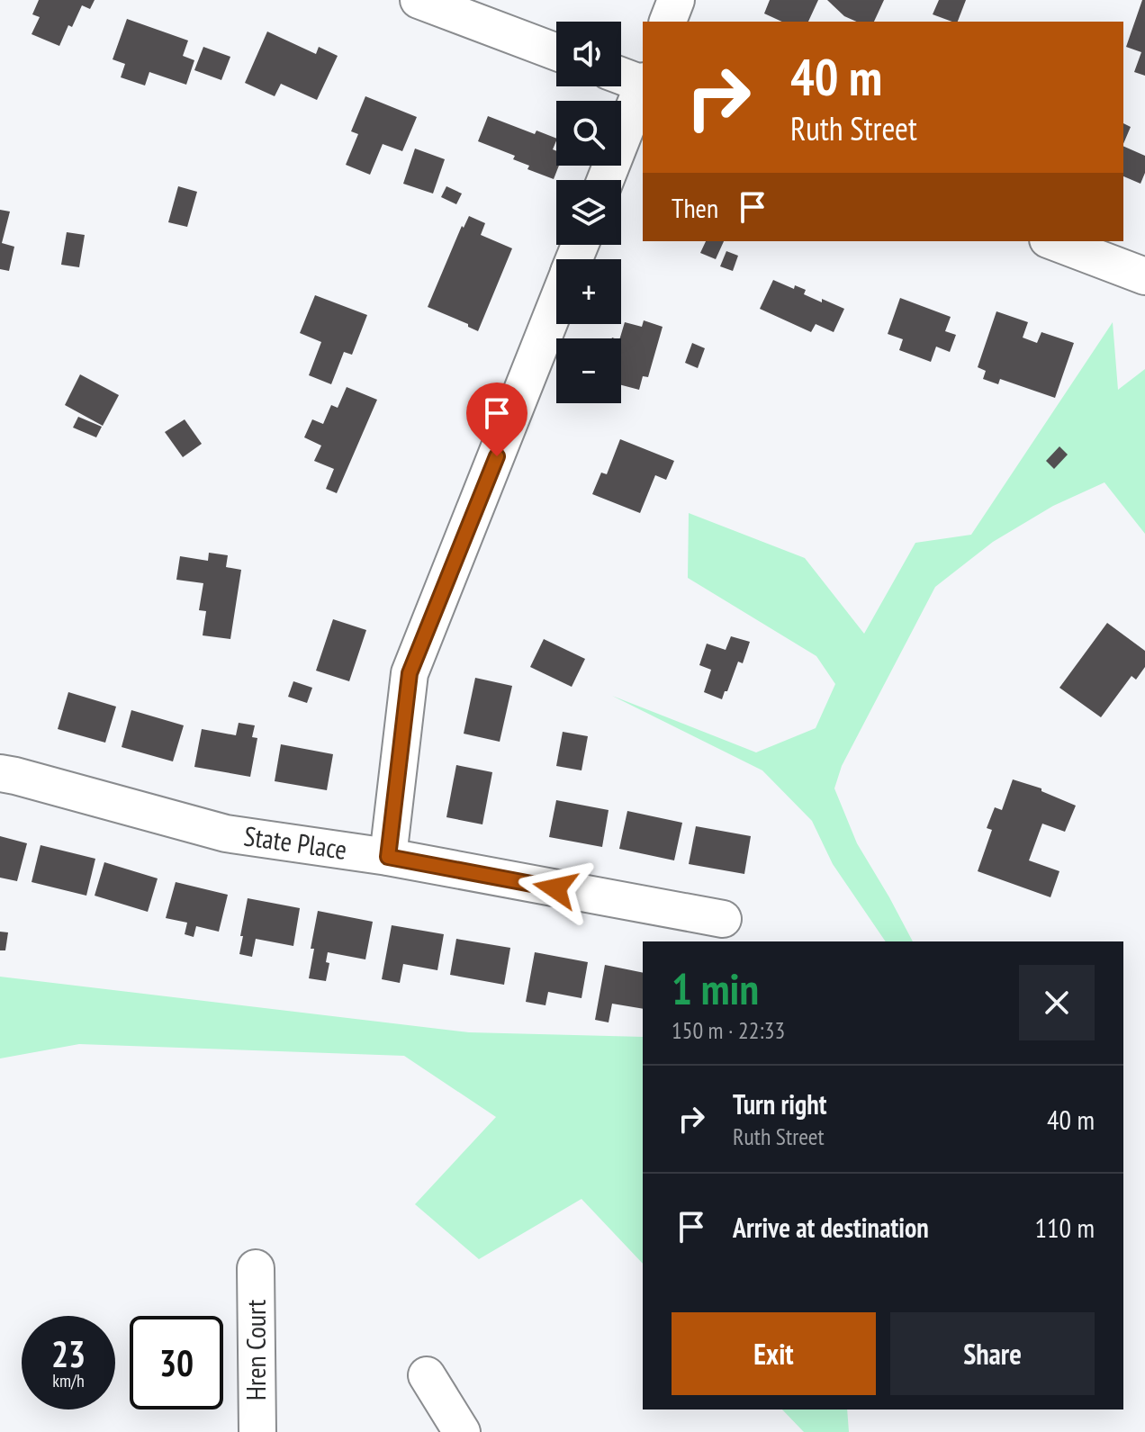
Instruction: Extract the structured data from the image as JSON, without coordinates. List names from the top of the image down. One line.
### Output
{"streets":{"street":["State Place","Hren Court"]},"page":{"map_buttons":["+","−"],"turn":["40 m","Ruth Street"],"then":"Then","heading":["1 min","150 m · 22:33"],"list":[{"name":"Turn right","note":"Ruth Street","value":"40 m"},{"name":"Arrive at destination","value":"110 m"}],"buttons":["Exit","Share"],"speed":"23 km/h","limit":"30"}}
